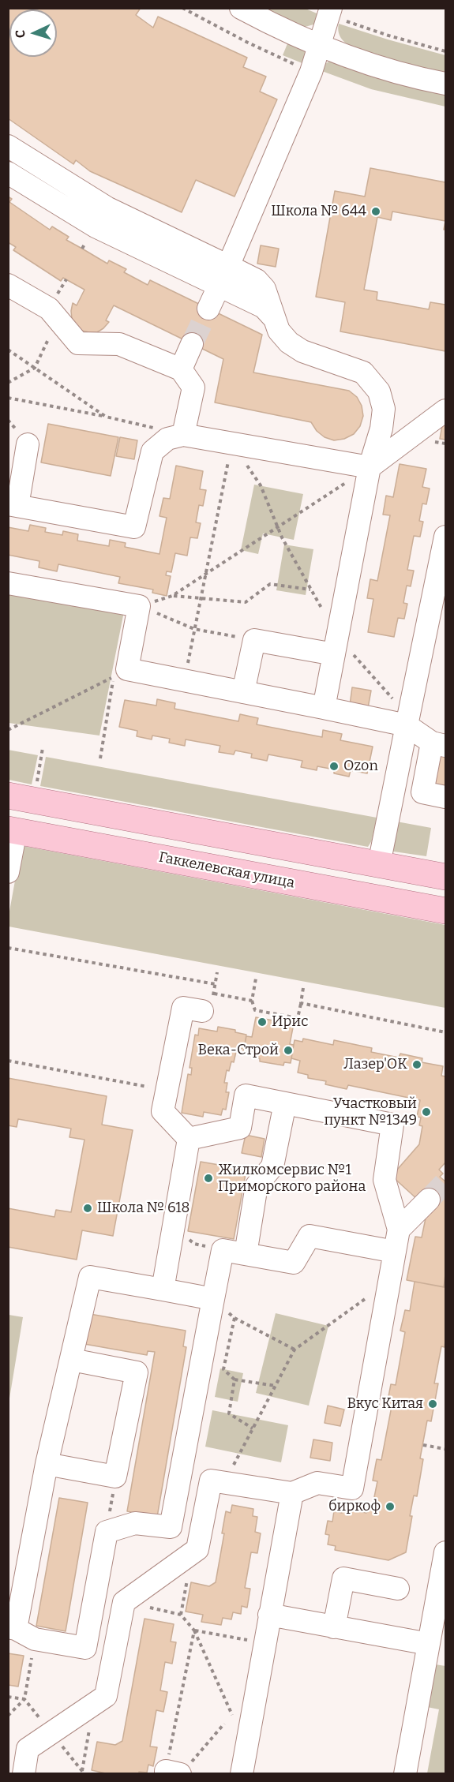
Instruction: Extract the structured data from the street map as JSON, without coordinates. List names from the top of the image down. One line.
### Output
{"streets":{"main road":["Гаккелевская улица"]},"places":["Школа № 644","Ozon","Ирис","Века-Строй","Лазер'ОК","Участковый пункт №1349","Жилкомсервис №1 Приморского района","Школа № 618","Вкус Китая","биркоф"],"north":"left"}
